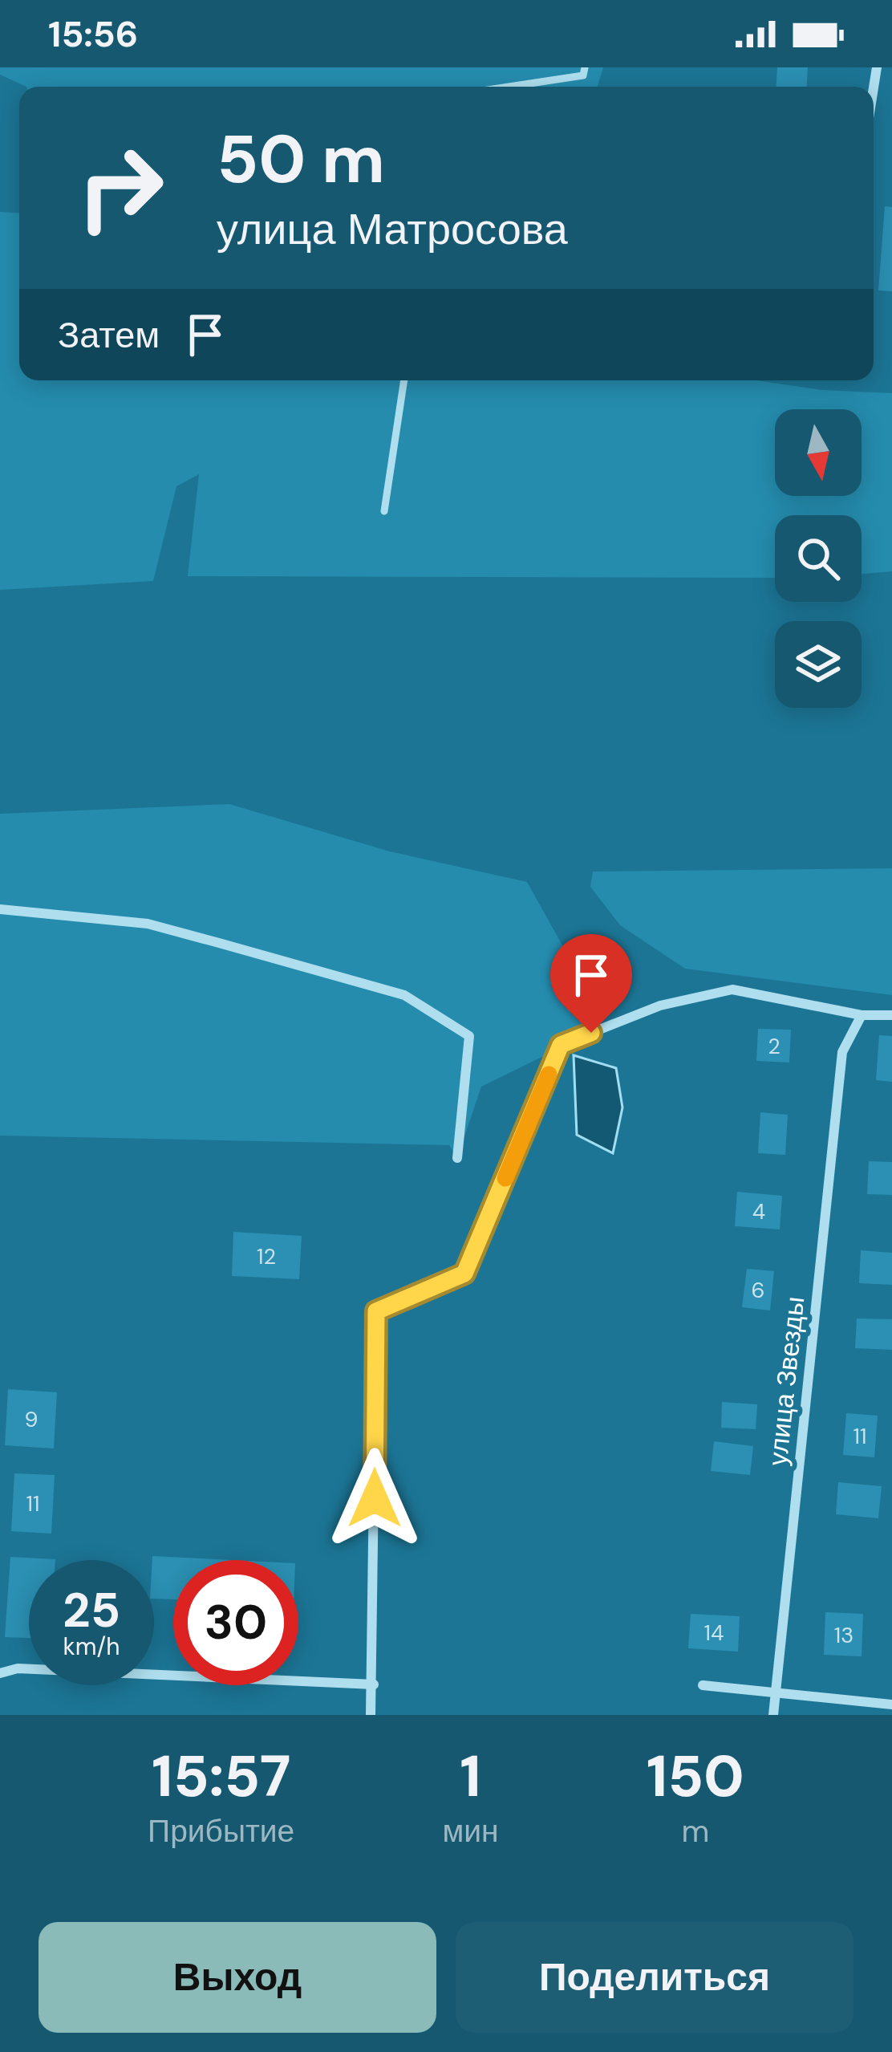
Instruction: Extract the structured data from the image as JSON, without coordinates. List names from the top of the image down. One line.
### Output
{"streets":{"street":["улица Звезды"]},"house_numbers":["2","4","12","6","9","11","11","14","13"],"north":"bottom","page":{"status":"15:56","turn":["50 m","улица Матросова"],"then":"Затем","speed":"25 km/h","limit":"30","eta":["15:57","Прибытие","1","мин","150","m"],"buttons":["Выход","Поделиться"]}}
